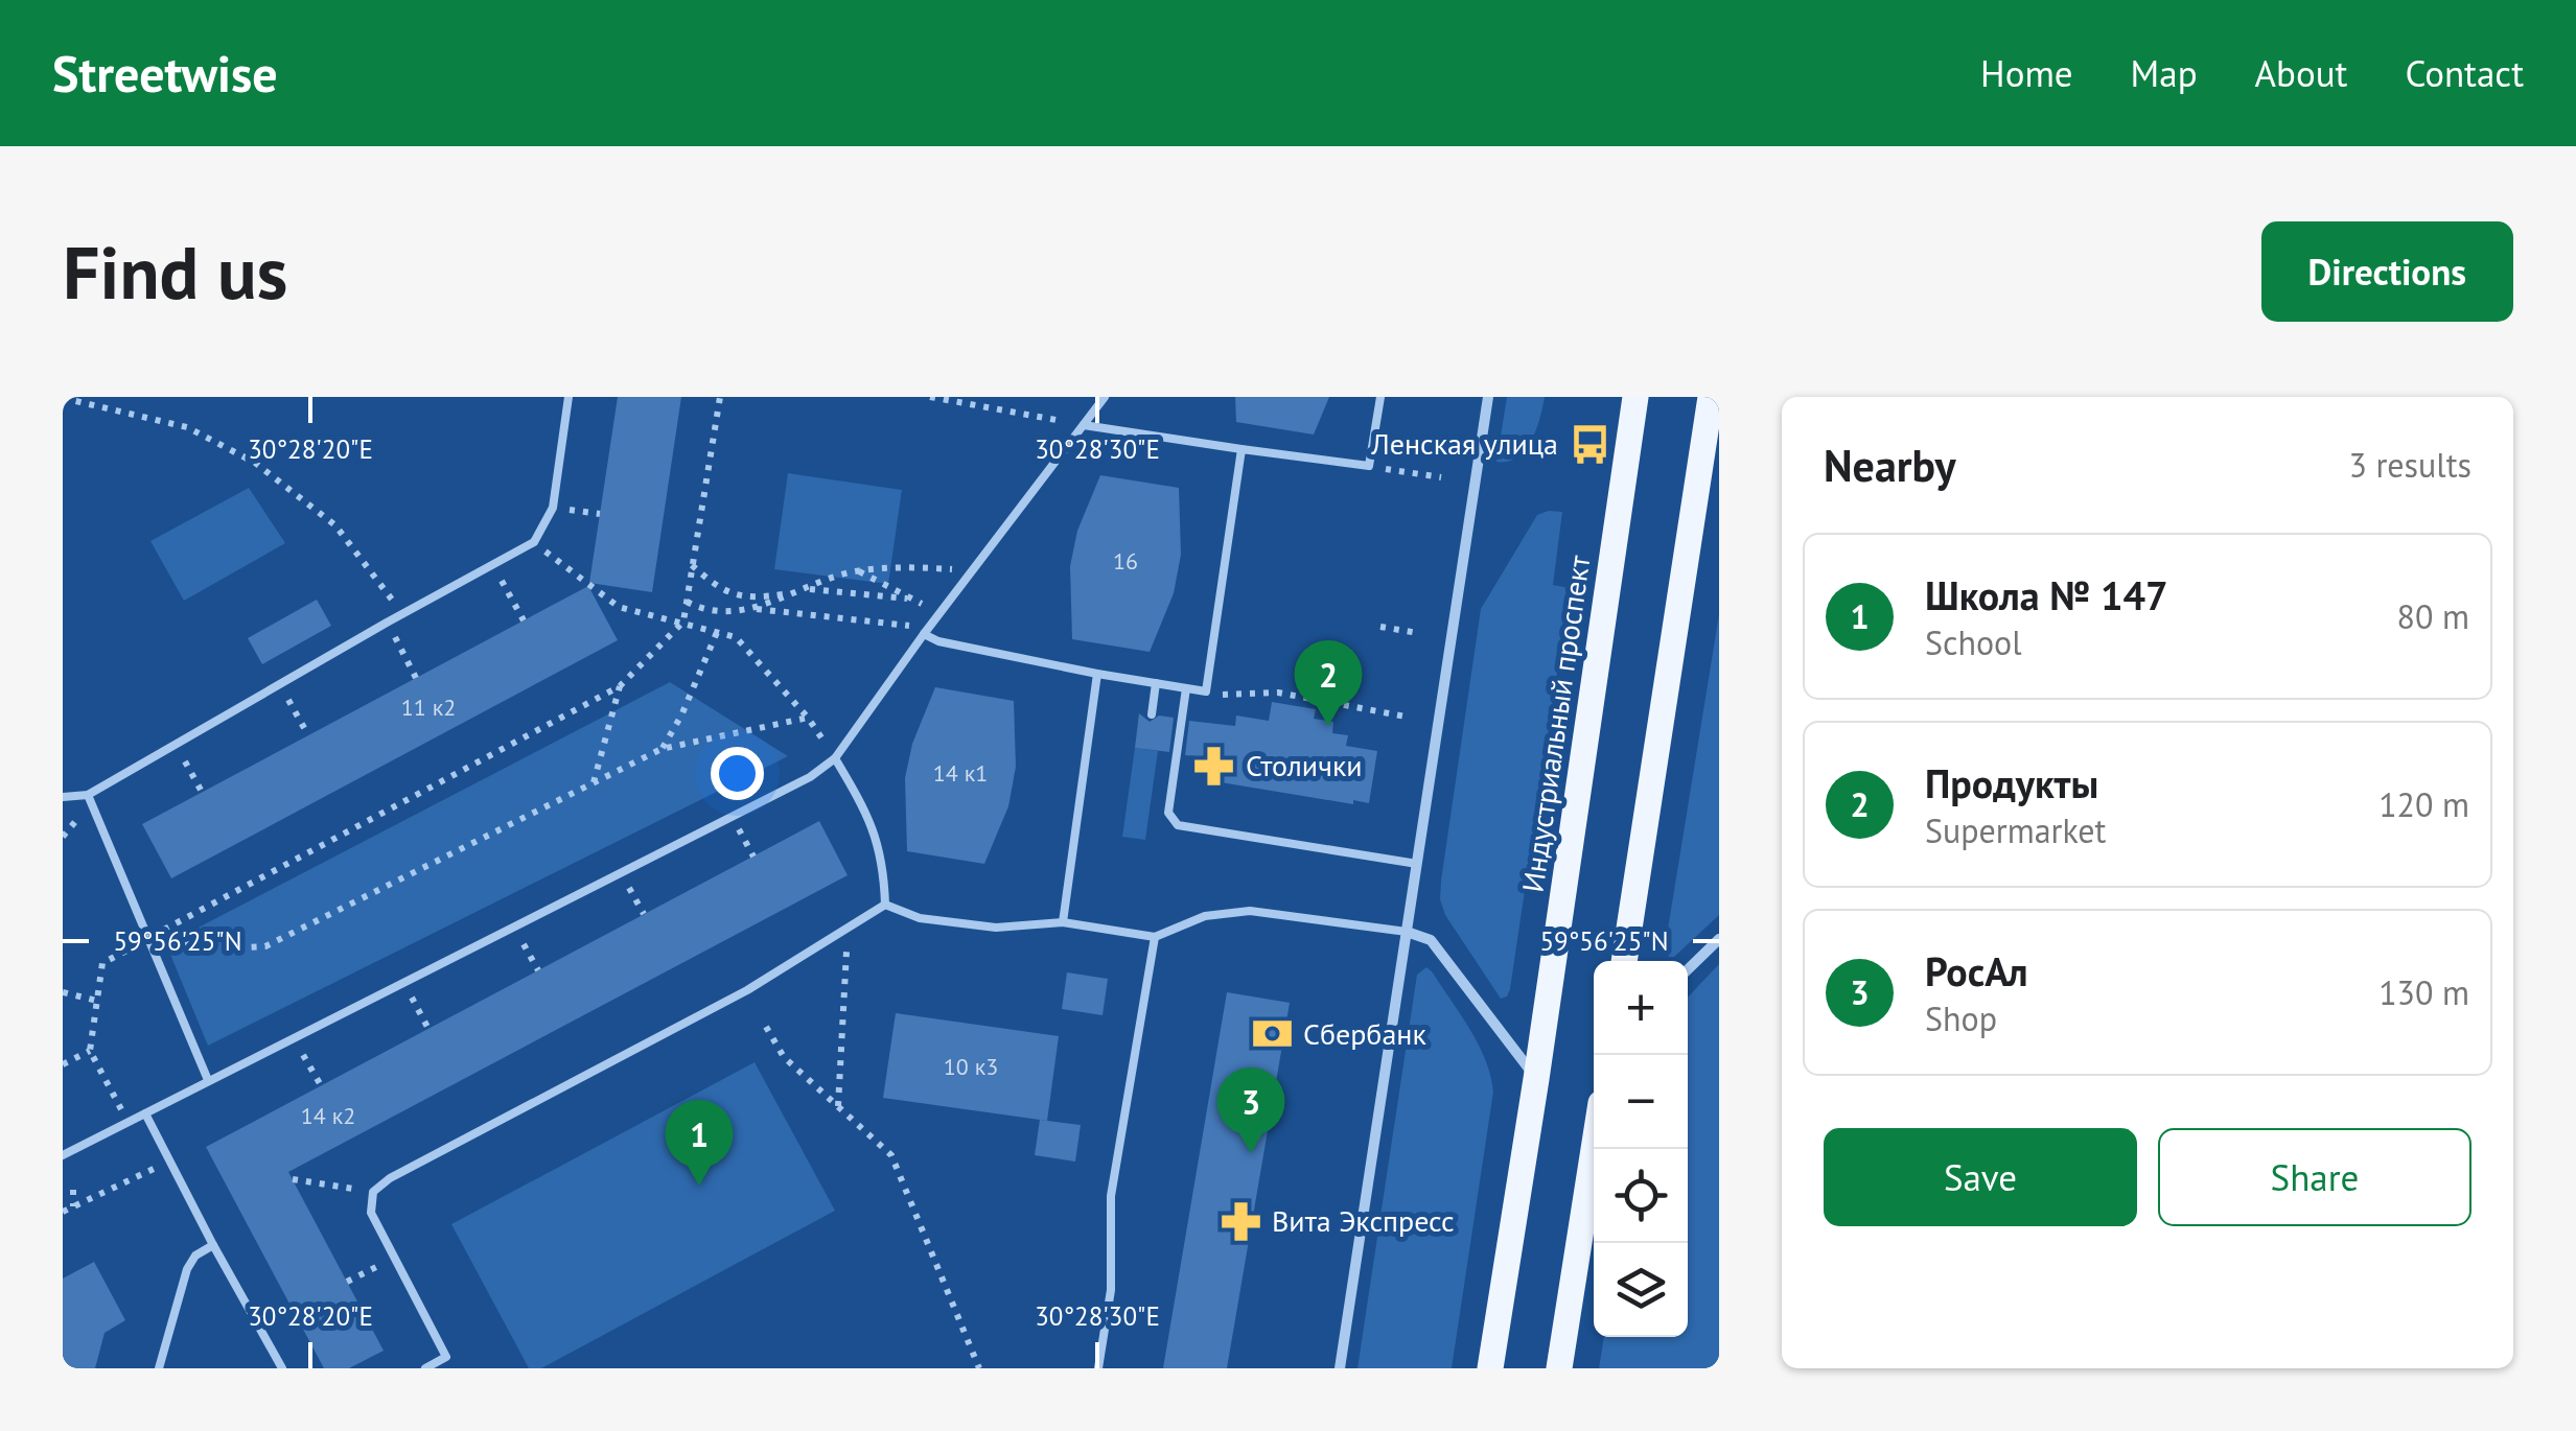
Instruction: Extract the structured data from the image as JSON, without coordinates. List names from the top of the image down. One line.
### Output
{"streets":{"main road":["Индустриальный проспект"]},"places":{"bus stop":["Ленская улица"],"pharmacy":["Столички","Вита Экспресс"],"bank":["Сбербанк"]},"house_numbers":["16","11 к2","14 к1","10 к3","14 к2"],"page":{"header":"Streetwise","nav":["Home","Map","About","Contact"],"buttons":["Directions",["Save","Share"]],"title":"Find us","heading":["Nearby","3 results"],"list":[{"mark":"1","name":"Школа № 147","note":"School","value":"80 m"},{"mark":"2","name":"Продукты","note":"Supermarket","value":"120 m"},{"mark":"3","name":"РосАл","note":"Shop","value":"130 m"}],"pins":["2","3","1"],"map_buttons":["+","−"]},"coordinates":["30°28'20\"E","30°28'30\"E","59°56'25\"N"]}
